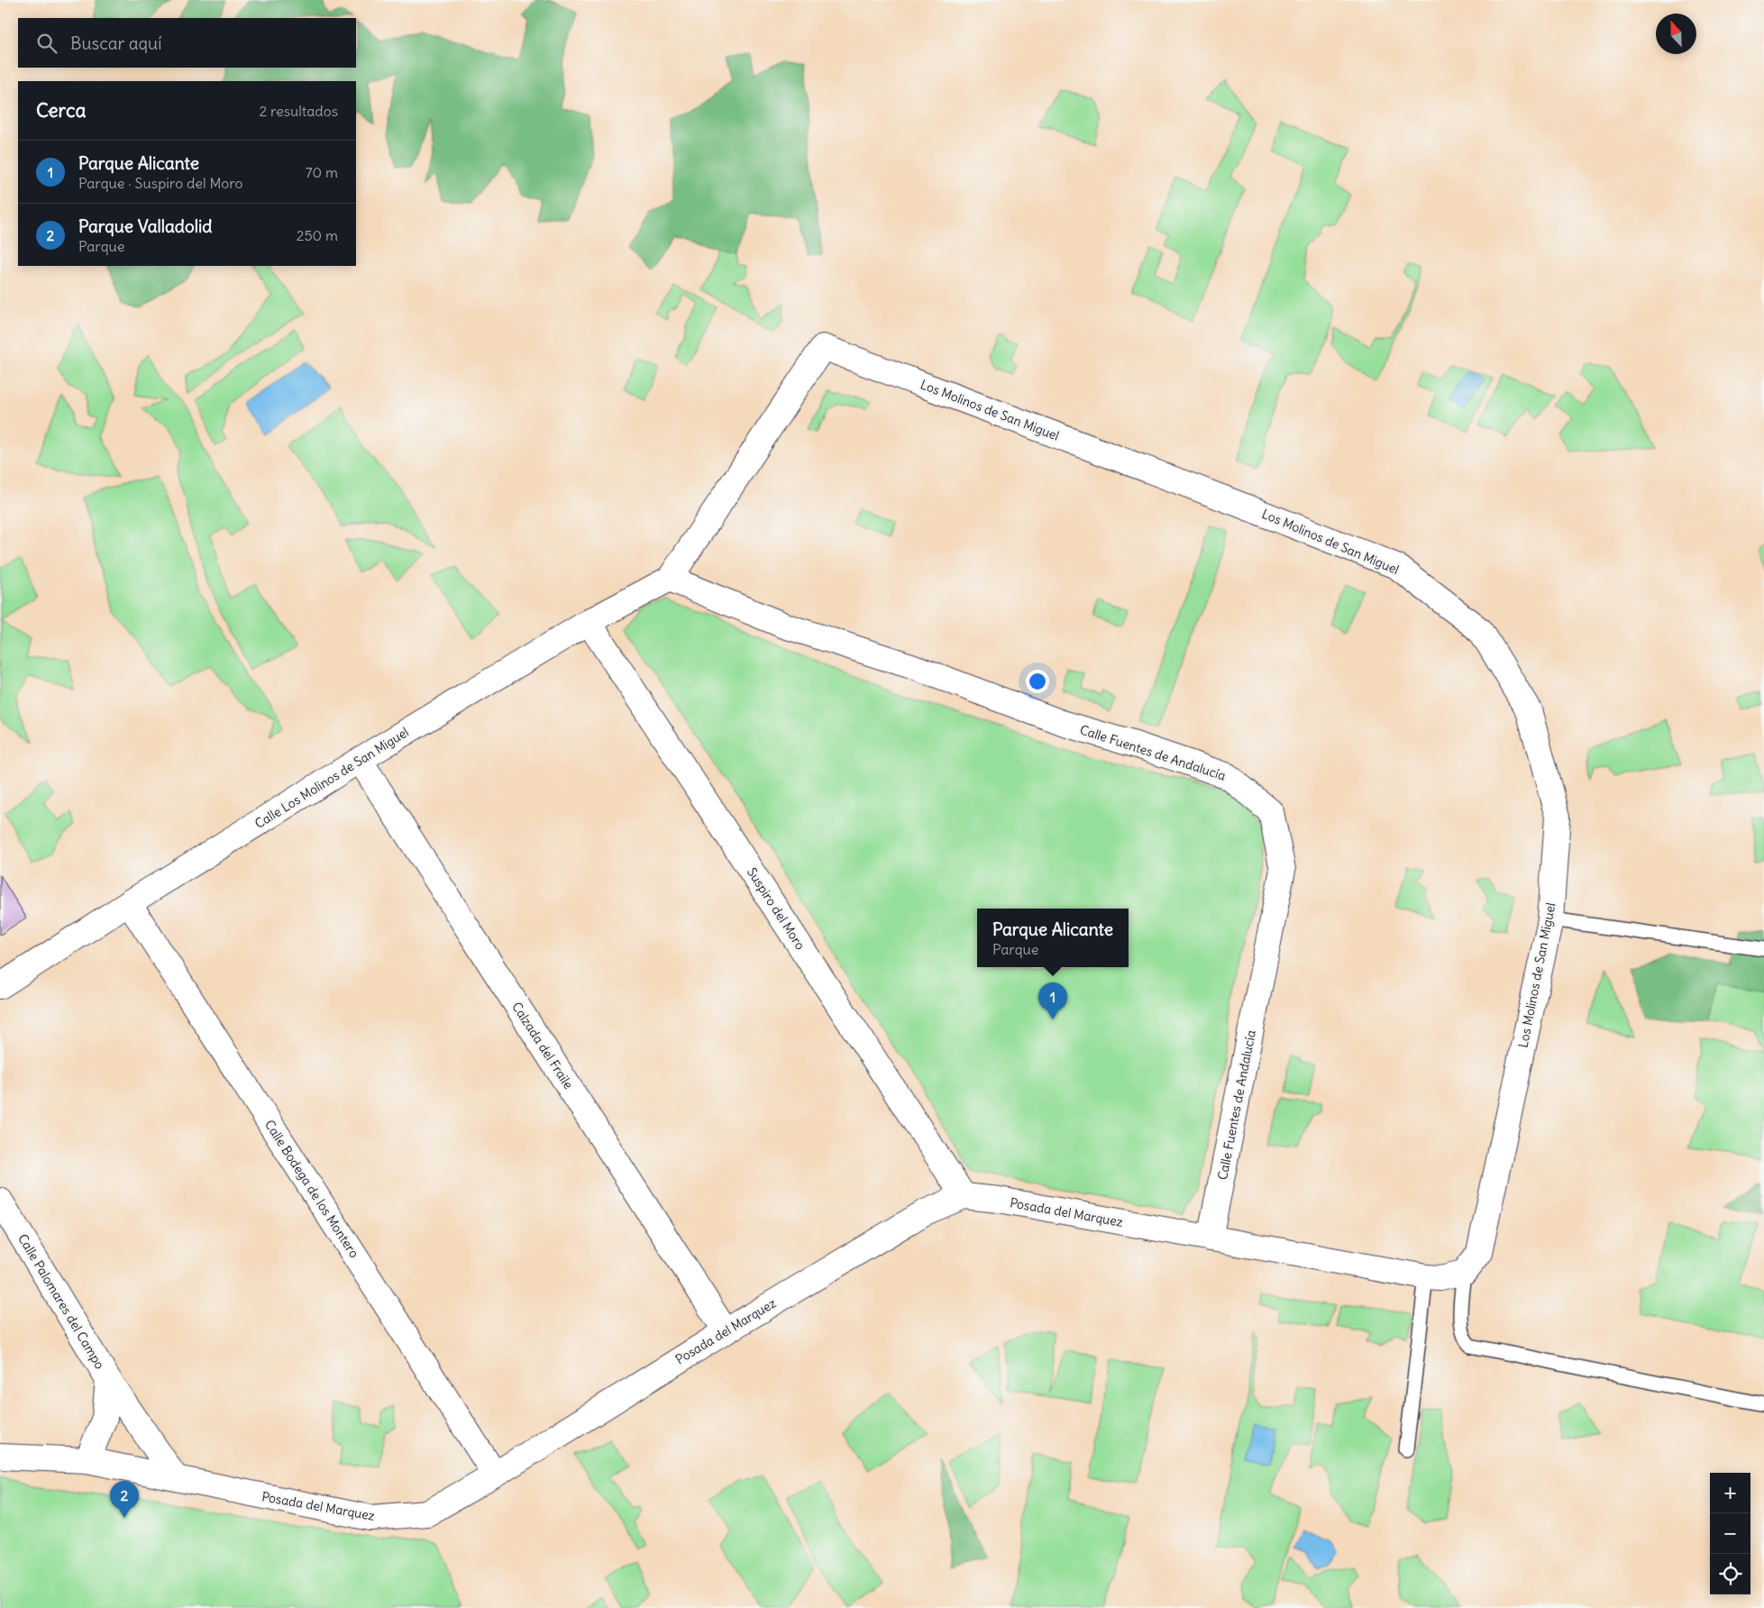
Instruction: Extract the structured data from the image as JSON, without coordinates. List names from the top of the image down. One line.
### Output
{"streets":{"street":["Los Molinos de San Miguel","Calle Fuentes de Andalucía","Calle Los Molinos de San Miguel","Suspiro del Moro","Calzada del Fraile","Calle Bodega de los Montero","Posada del Marquez","Calle Palomares del Campo"]},"crossings":[["Los Molinos de San Miguel","Calle Fuentes de Andalucía"],["Los Molinos de San Miguel","Calle Los Molinos de San Miguel"],["Los Molinos de San Miguel","Posada del Marquez"],["Calle Fuentes de Andalucía","Calle Los Molinos de San Miguel"],["Calle Fuentes de Andalucía","Posada del Marquez"],["Calle Los Molinos de San Miguel","Suspiro del Moro"],["Calle Los Molinos de San Miguel","Calzada del Fraile"],["Calle Los Molinos de San Miguel","Calle Bodega de los Montero"],["Suspiro del Moro","Posada del Marquez"],["Calzada del Fraile","Posada del Marquez"],["Calle Bodega de los Montero","Posada del Marquez"],["Posada del Marquez","Calle Palomares del Campo"]],"north":"top","page":{"search":"Buscar aquí","heading":["Cerca","2 resultados"],"list":[{"mark":"1","name":"Parque Alicante","note":"Parque · Suspiro del Moro","value":"70 m"},{"mark":"2","name":"Parque Valladolid","note":"Parque","value":"250 m"}],"popup":["Parque Alicante","Parque"],"pins":["1","2"],"map_buttons":["+","−"]}}
